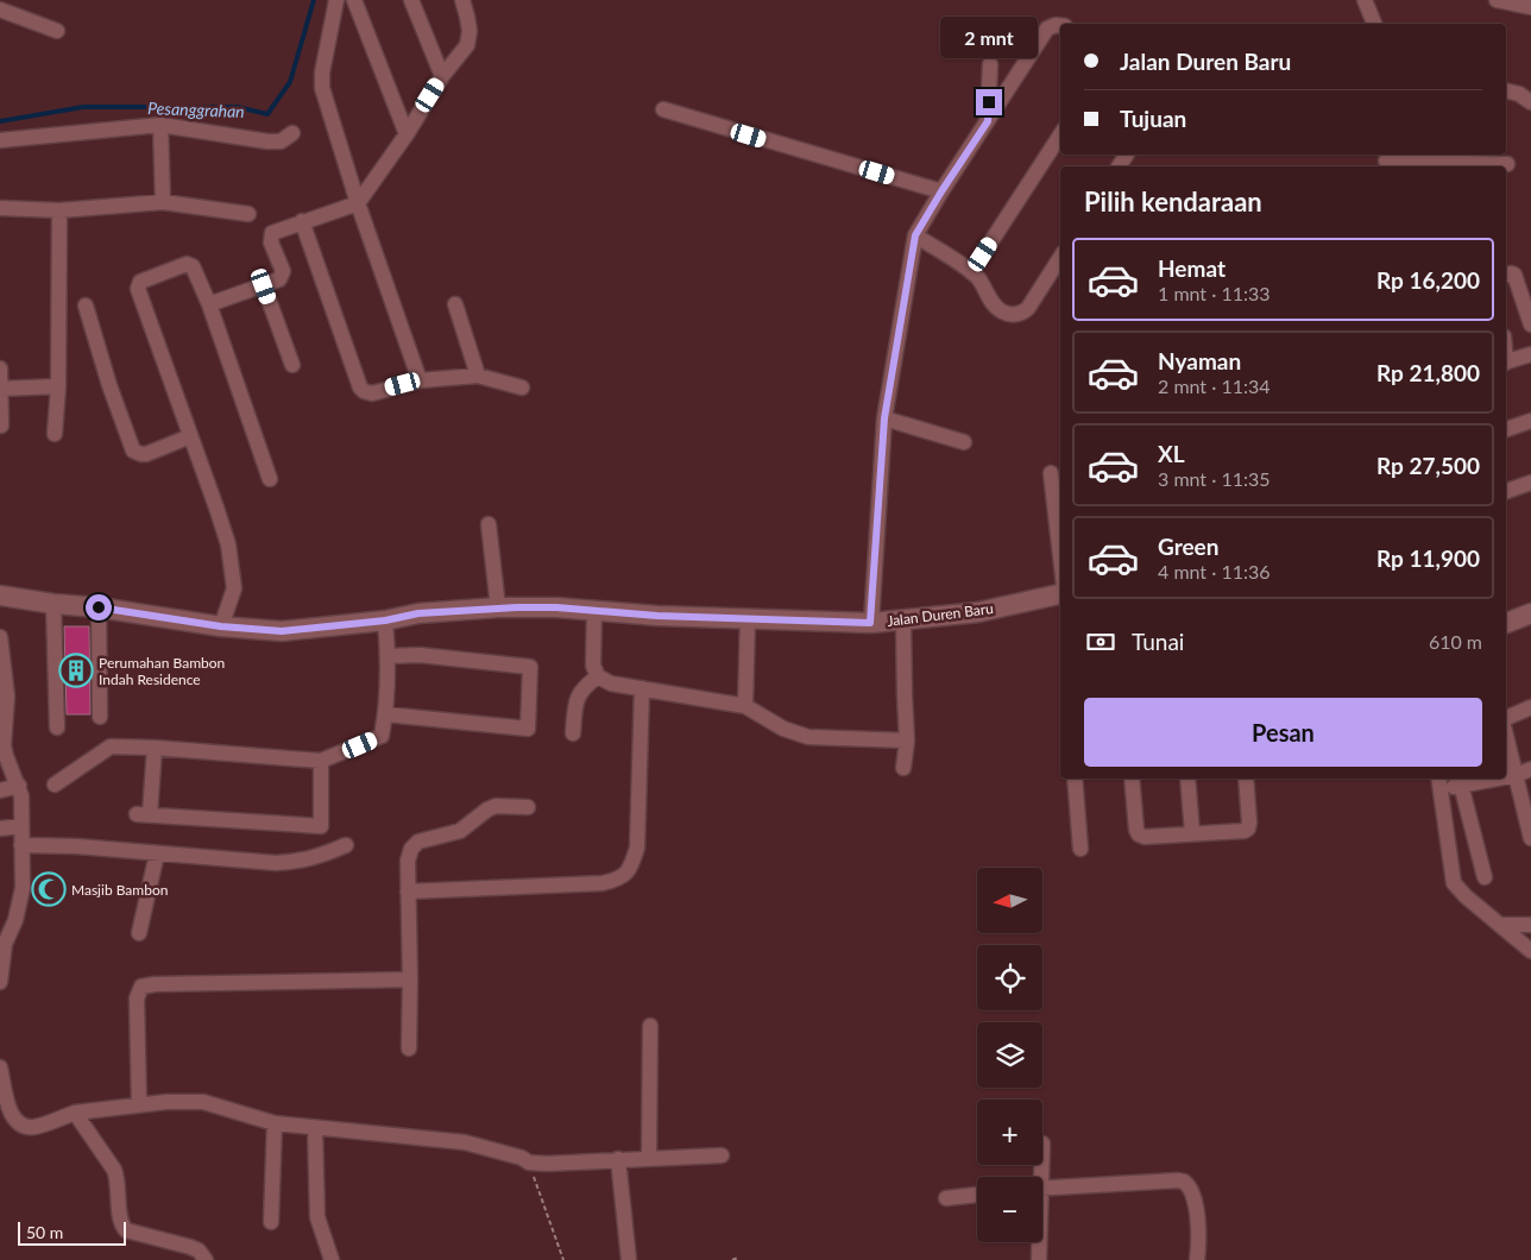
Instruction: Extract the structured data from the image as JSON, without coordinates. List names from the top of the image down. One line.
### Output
{"streets":{"street":["Jalan Duren Baru"]},"water":["Pesanggrahan"],"places":{"building":["Perumahan Bambon Indah Residence"],"mosque":["Masjib Bambon"]},"scale_bar":"50 m","north":"left","page":{"bubble":"2 mnt","banner":["Jalan Duren Baru","Tujuan"],"heading":"Pilih kendaraan","list":[{"name":"Hemat","note":"1 mnt · 11:33","value":"Rp 16,200"},{"name":"Nyaman","note":"2 mnt · 11:34","value":"Rp 21,800"},{"name":"XL","note":"3 mnt · 11:35","value":"Rp 27,500"},{"name":"Green","note":"4 mnt · 11:36","value":"Rp 11,900"}],"pay":["Tunai","610 m"],"buttons":"Pesan","map_buttons":["+","−"],"scale":"50 m"}}
